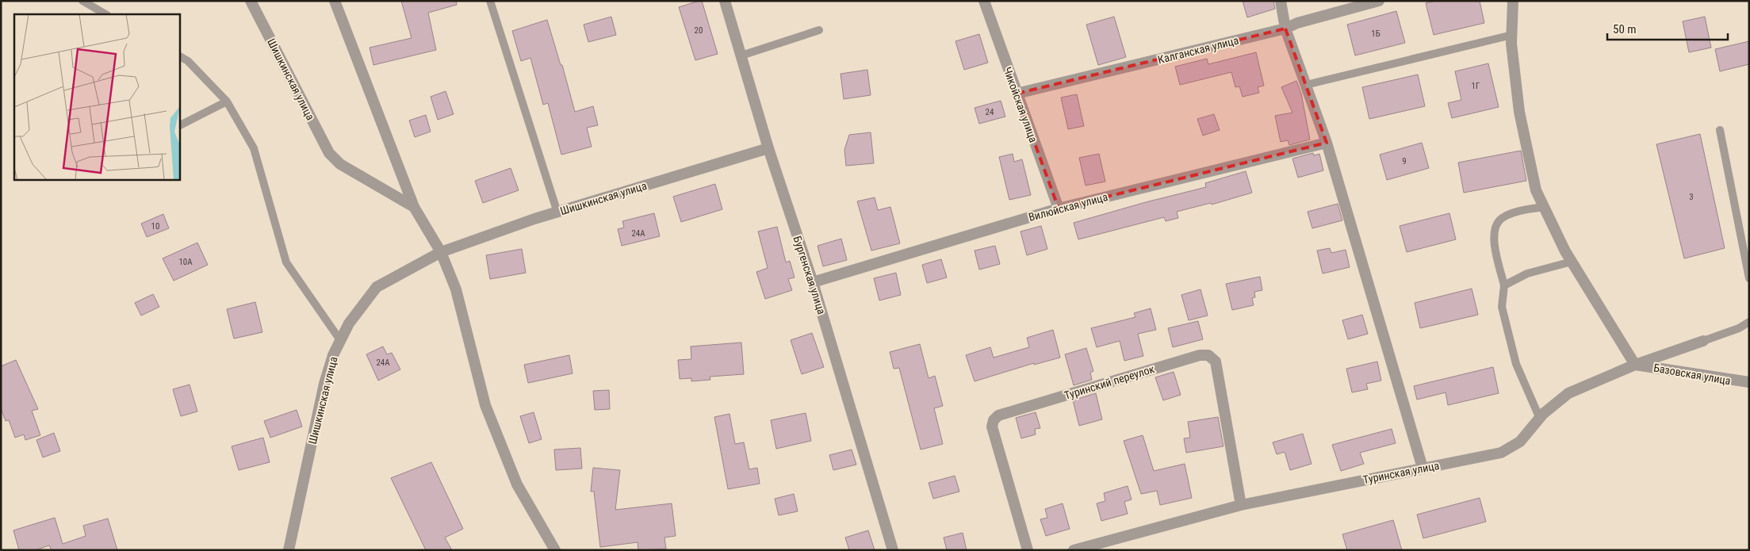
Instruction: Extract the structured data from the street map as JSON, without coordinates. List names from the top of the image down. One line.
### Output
{"streets":{"street":["Калганская улица","Шишкинская улица","Чикойская улица","Вилюйская улица","Бургенская улица","Базовская улица","Туринский переулок","Туринская улица"]},"crossings":[["Калганская улица","Чикойская улица"],["Шишкинская улица","Бургенская улица"],["Чикойская улица","Вилюйская улица"],["Вилюйская улица","Бургенская улица"],["Базовская улица","Туринская улица"],["Туринский переулок","Туринская улица"]],"house_numbers":["20","1Б","1Г","24","9","3","10","24А","10А","24А"],"scale_bar":"50 m"}
